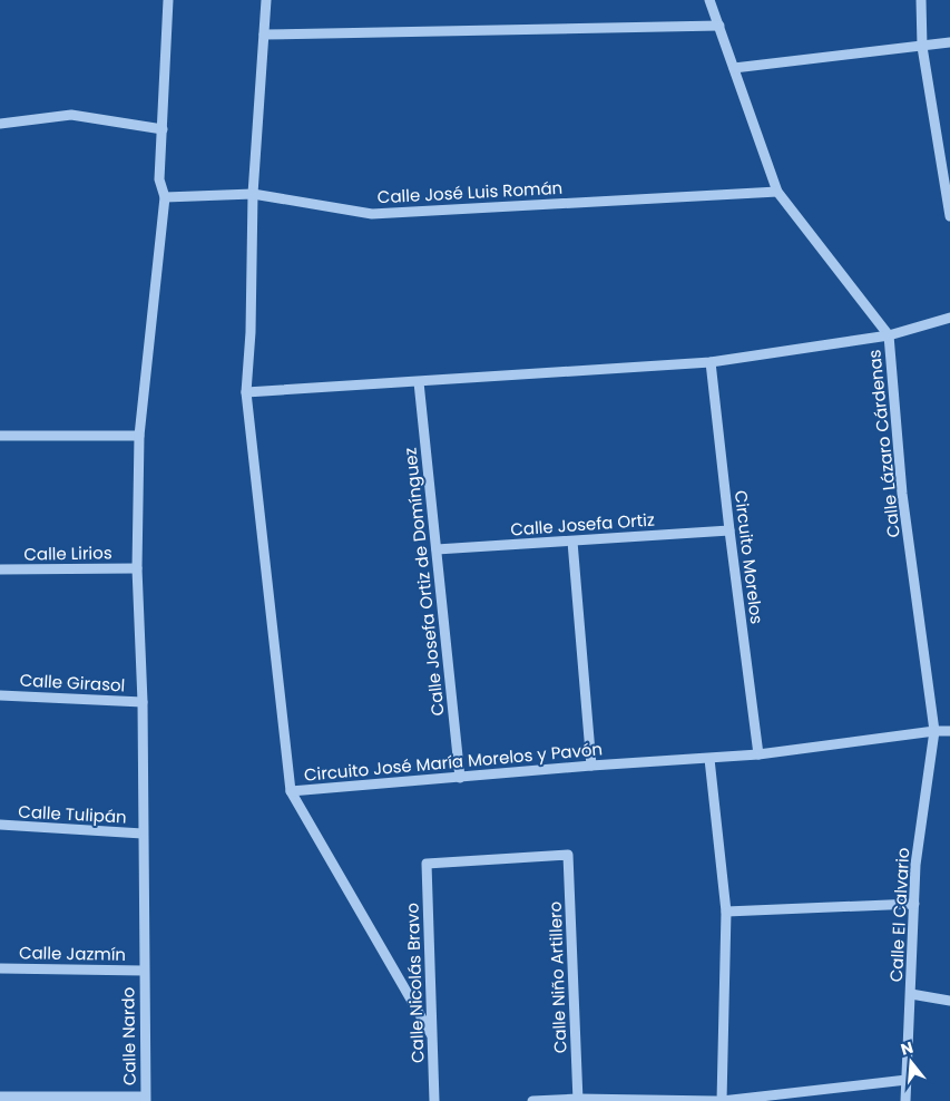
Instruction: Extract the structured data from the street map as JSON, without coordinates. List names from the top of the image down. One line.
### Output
{"streets":{"street":["Calle José Luis Román","Calle Lázaro Cárdenas","Calle Josefa Ortiz","Calle Lirios","Circuito Morelos","Calle Josefa Ortiz de Domínguez","Calle Girasol","Circuito José María Morelos y Pavón","Calle Tulipán","Calle El Calvario","Calle Jazmín","Calle Niño Artillero","Calle Nicolás Bravo","Calle Nardo"]},"crossings":[["Calle José Luis Román","Calle Lázaro Cárdenas"],["Calle José Luis Román","Circuito José María Morelos y Pavón"],["Calle José Luis Román","Calle Nardo"],["Calle Lázaro Cárdenas","Circuito José María Morelos y Pavón"],["Calle Lázaro Cárdenas","Calle El Calvario"],["Calle Josefa Ortiz","Circuito Morelos"],["Calle Josefa Ortiz","Calle Josefa Ortiz de Domínguez"],["Calle Lirios","Calle Nardo"],["Circuito Morelos","Circuito José María Morelos y Pavón"],["Calle Josefa Ortiz de Domínguez","Circuito José María Morelos y Pavón"],["Calle Girasol","Calle Nardo"],["Circuito José María Morelos y Pavón","Calle El Calvario"],["Calle Tulipán","Calle Nardo"],["Calle Jazmín","Calle Nardo"],["Calle Niño Artillero","Calle Nicolás Bravo"]],"north":"top"}
